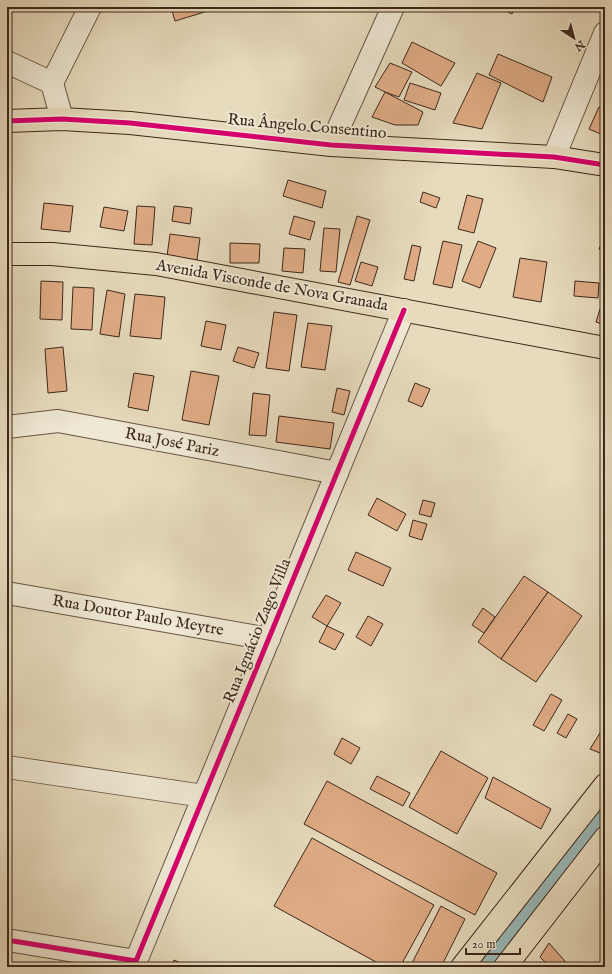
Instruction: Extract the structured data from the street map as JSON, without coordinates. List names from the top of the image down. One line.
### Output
{"streets":{"main road":["Rua Ângelo Consentino","Avenida Visconde de Nova Granada"],"street":["Rua José Pariz","Rua Doutor Paulo Meytre","Rua Ignácio Zago Villa"]},"crossings":[["Avenida Visconde de Nova Granada","Rua Ignácio Zago Villa"],["Rua José Pariz","Rua Ignácio Zago Villa"],["Rua Doutor Paulo Meytre","Rua Ignácio Zago Villa"]],"scale_bar":"20 m","north":"bottom right"}
